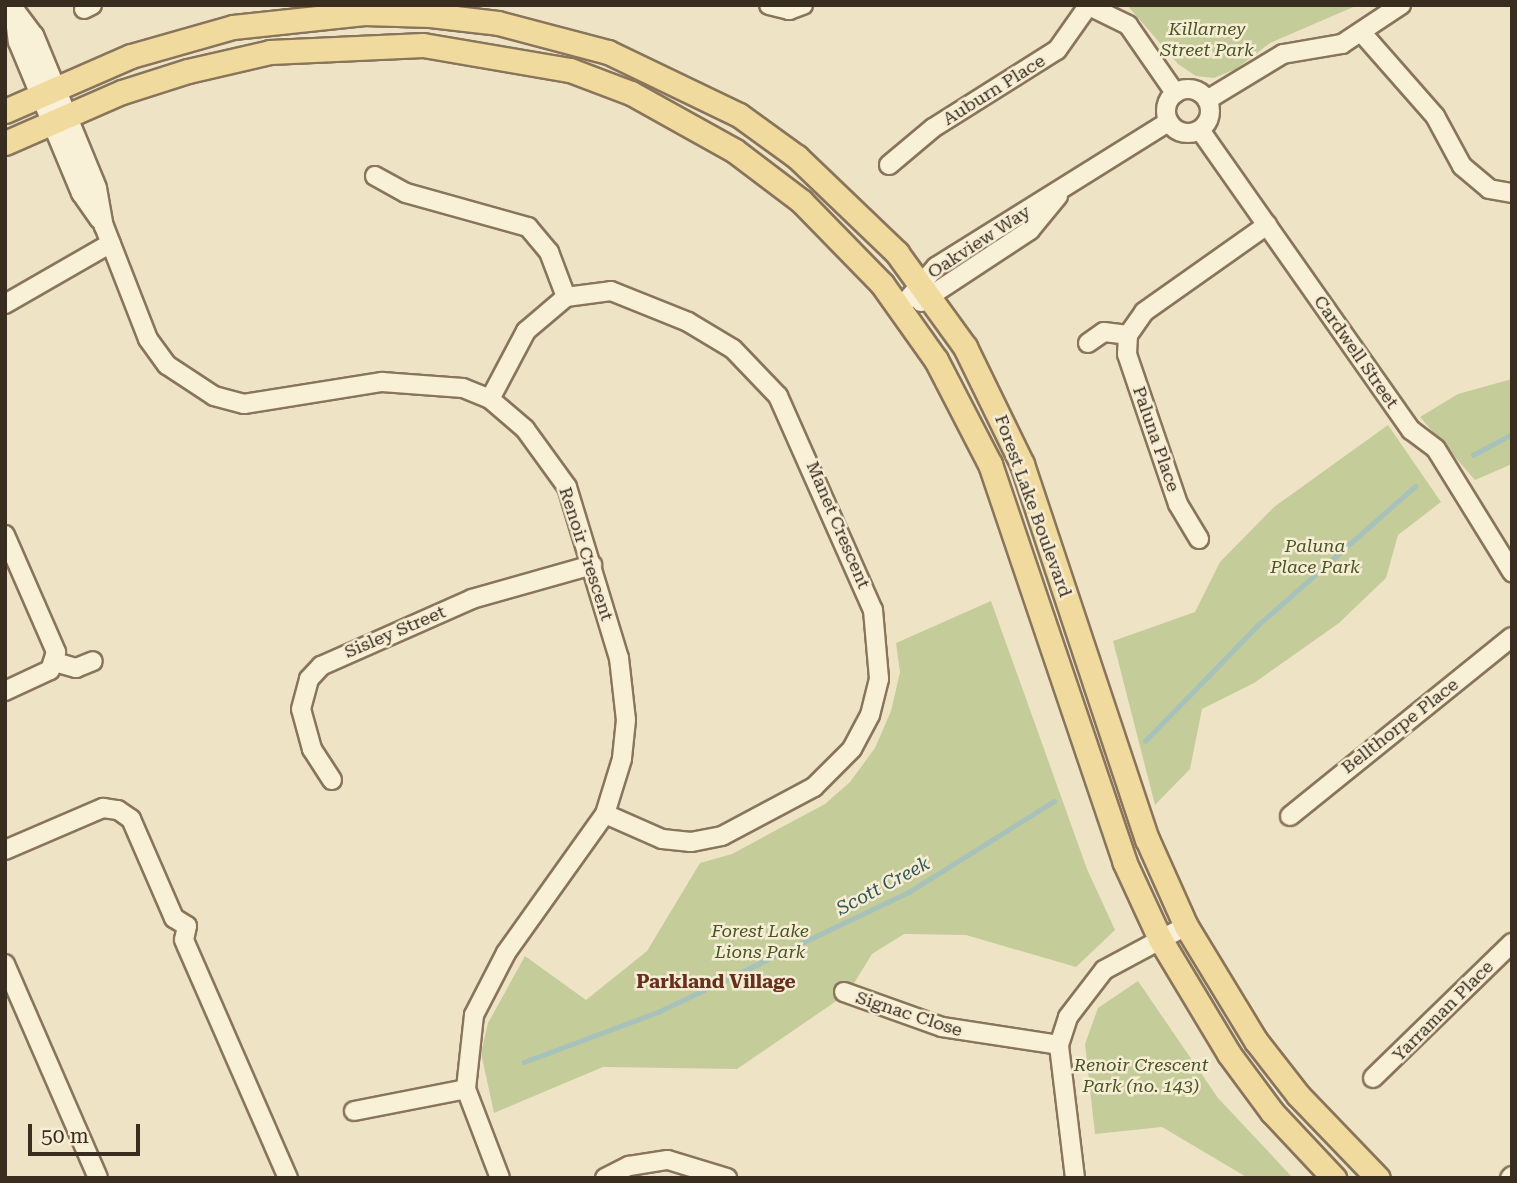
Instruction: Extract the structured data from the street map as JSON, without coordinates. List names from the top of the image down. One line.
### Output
{"streets":{"main road":["Forest Lake Boulevard"],"street":["Auburn Place","Oakview Way","Cardwell Street","Paluna Place","Manet Crescent","Renoir Crescent","Sisley Street","Bellthorpe Place","Yarraman Place","Signac Close"]},"crossings":[["Oakview Way","Cardwell Street"],["Oakview Way","Forest Lake Boulevard"],["Forest Lake Boulevard","Renoir Crescent"],["Manet Crescent","Renoir Crescent"],["Renoir Crescent","Sisley Street"]],"districts":["Parkland Village"],"water":["Scott Creek"],"parks":["Killarney Street Park","Paluna Place Park","Forest Lake Lions Park","Renoir Crescent Park (no. 143)"],"scale_bar":"50 m"}
